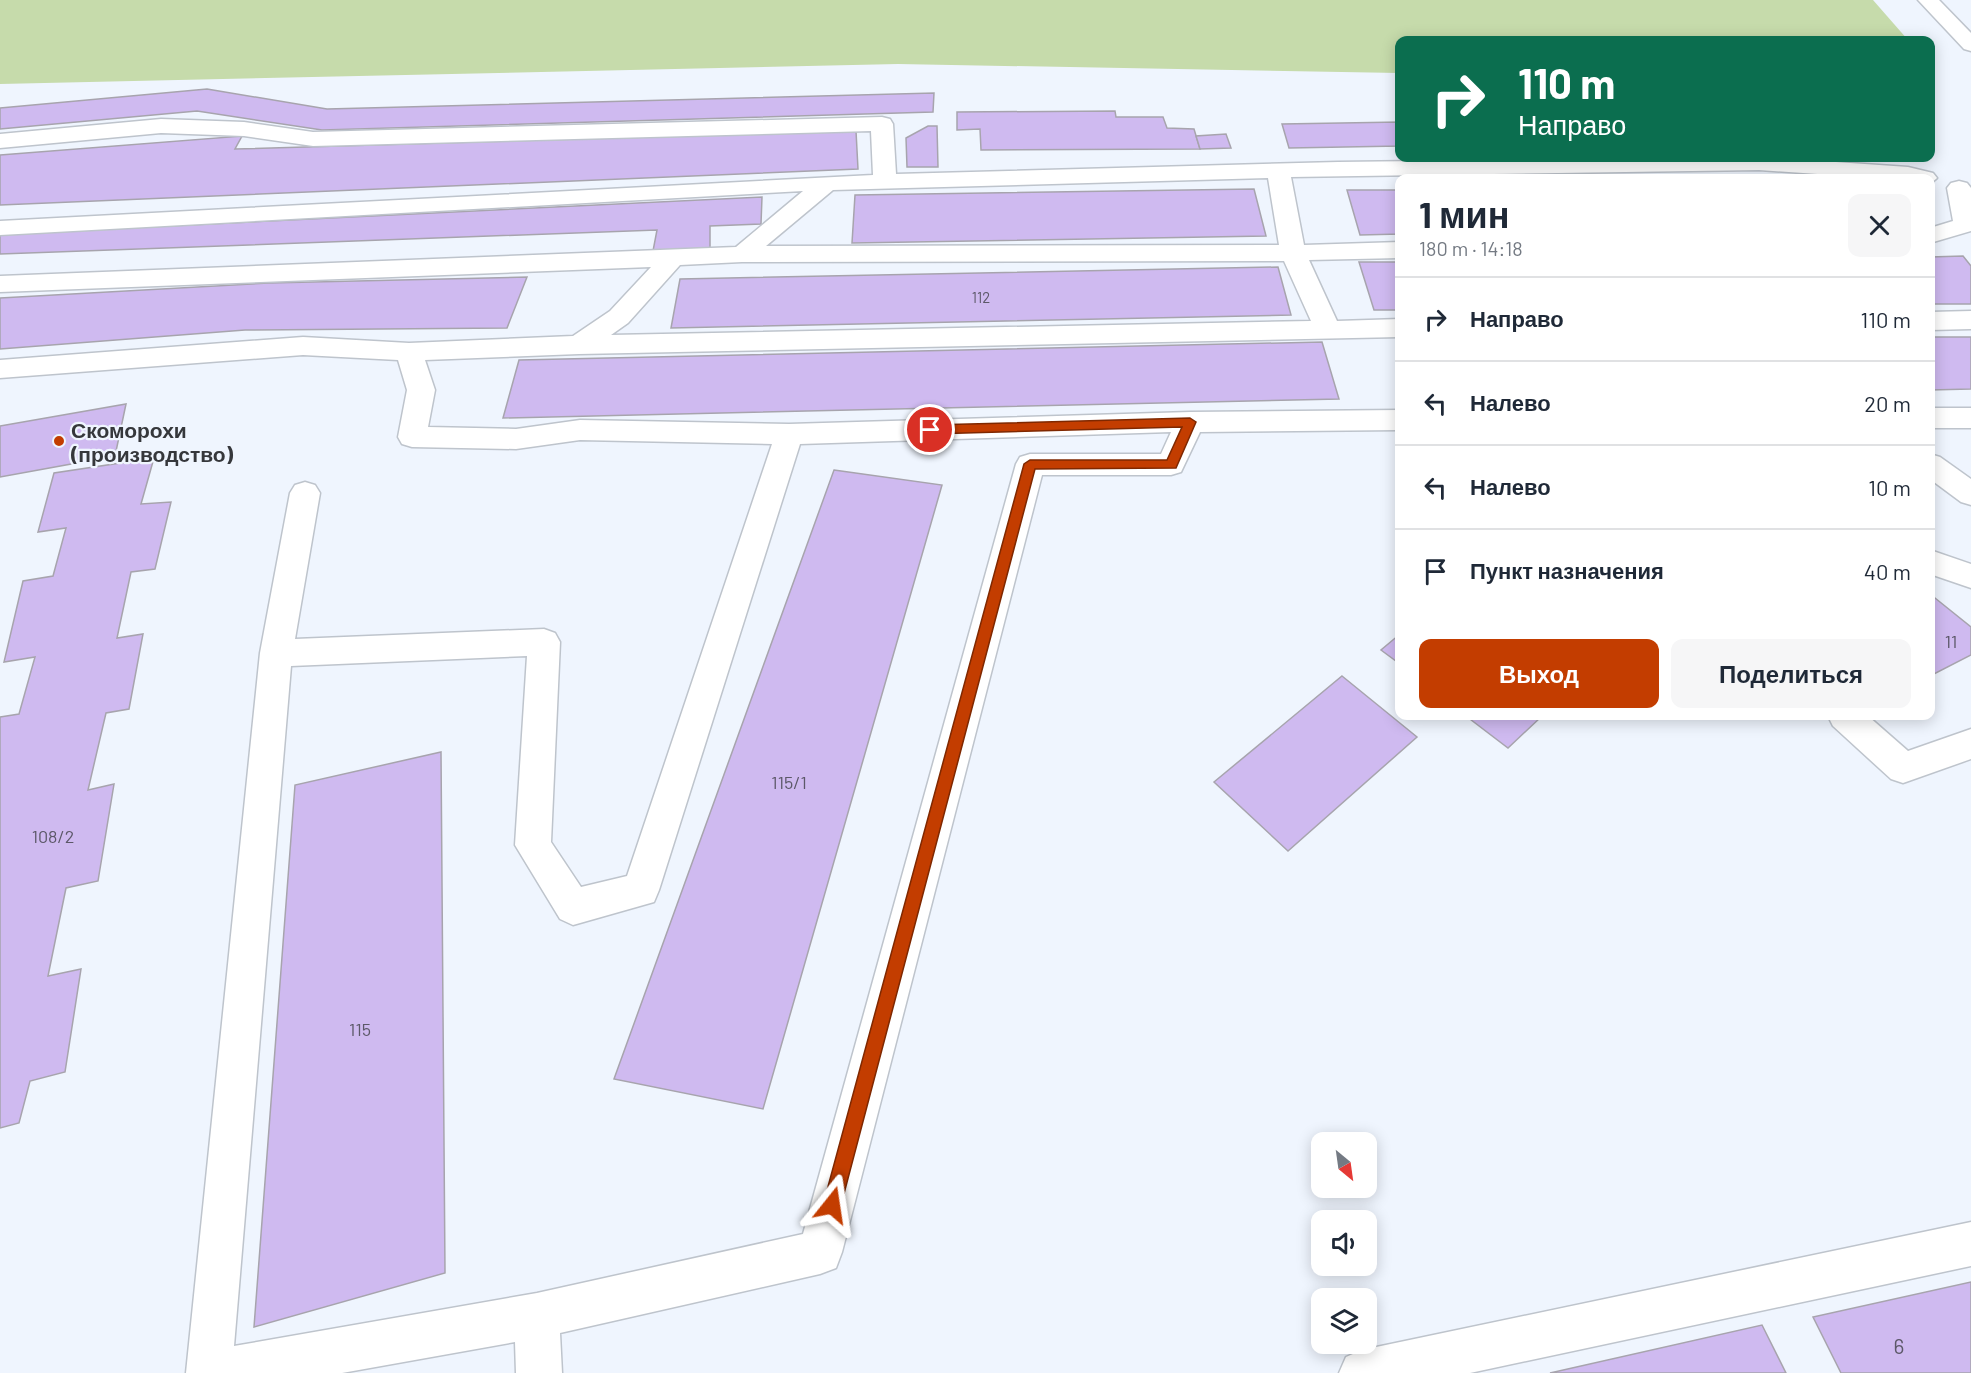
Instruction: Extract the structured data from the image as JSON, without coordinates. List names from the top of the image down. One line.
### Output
{"places":["Скоморохи (производство)"],"house_numbers":["112","11","115/1","108/2","115","6"],"north":"bottom right","page":{"turn":["110 m","Направо"],"heading":["1 мин","180 m · 14:18"],"list":[{"name":"Направо","value":"110 m"},{"name":"Налево","value":"20 m"},{"name":"Налево","value":"10 m"},{"name":"Пункт назначения","value":"40 m"}],"buttons":["Выход","Поделиться"]}}
